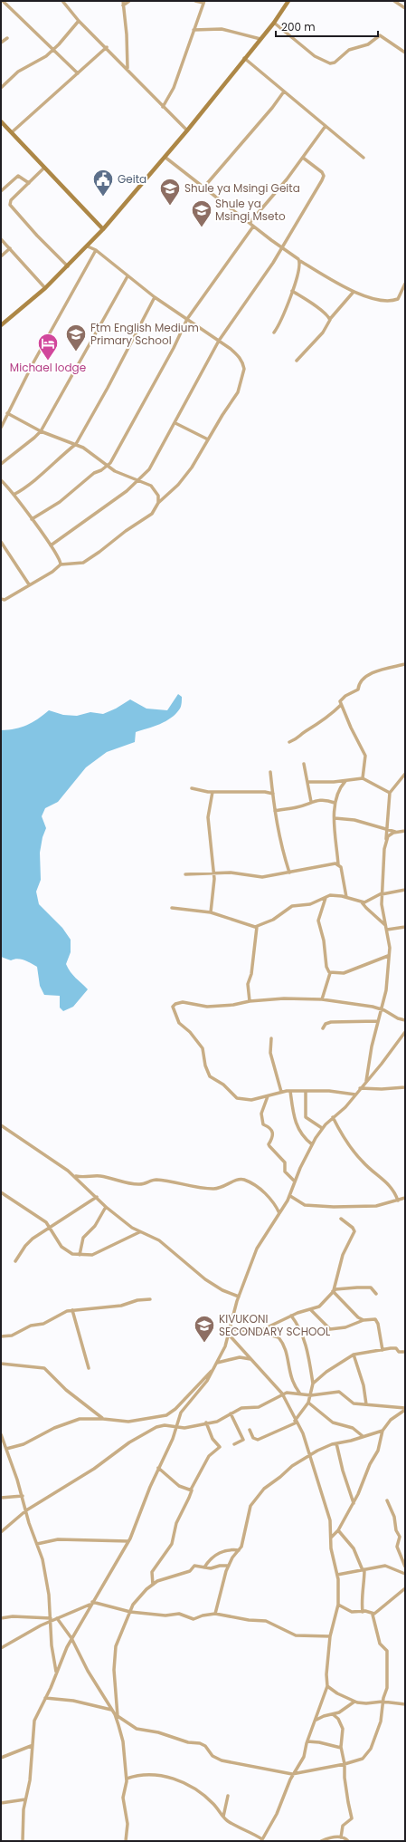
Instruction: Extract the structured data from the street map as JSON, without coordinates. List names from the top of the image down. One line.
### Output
{"places":{"public building":["Geita"],"school or university":["Shule ya Msingi Geita","Shule ya Msingi Mseto","Ftm English Medium Primary School","KIVUKONI SECONDARY SCHOOL"],"hotel":["Michael lodge"]},"scale_bar":"200 m"}
